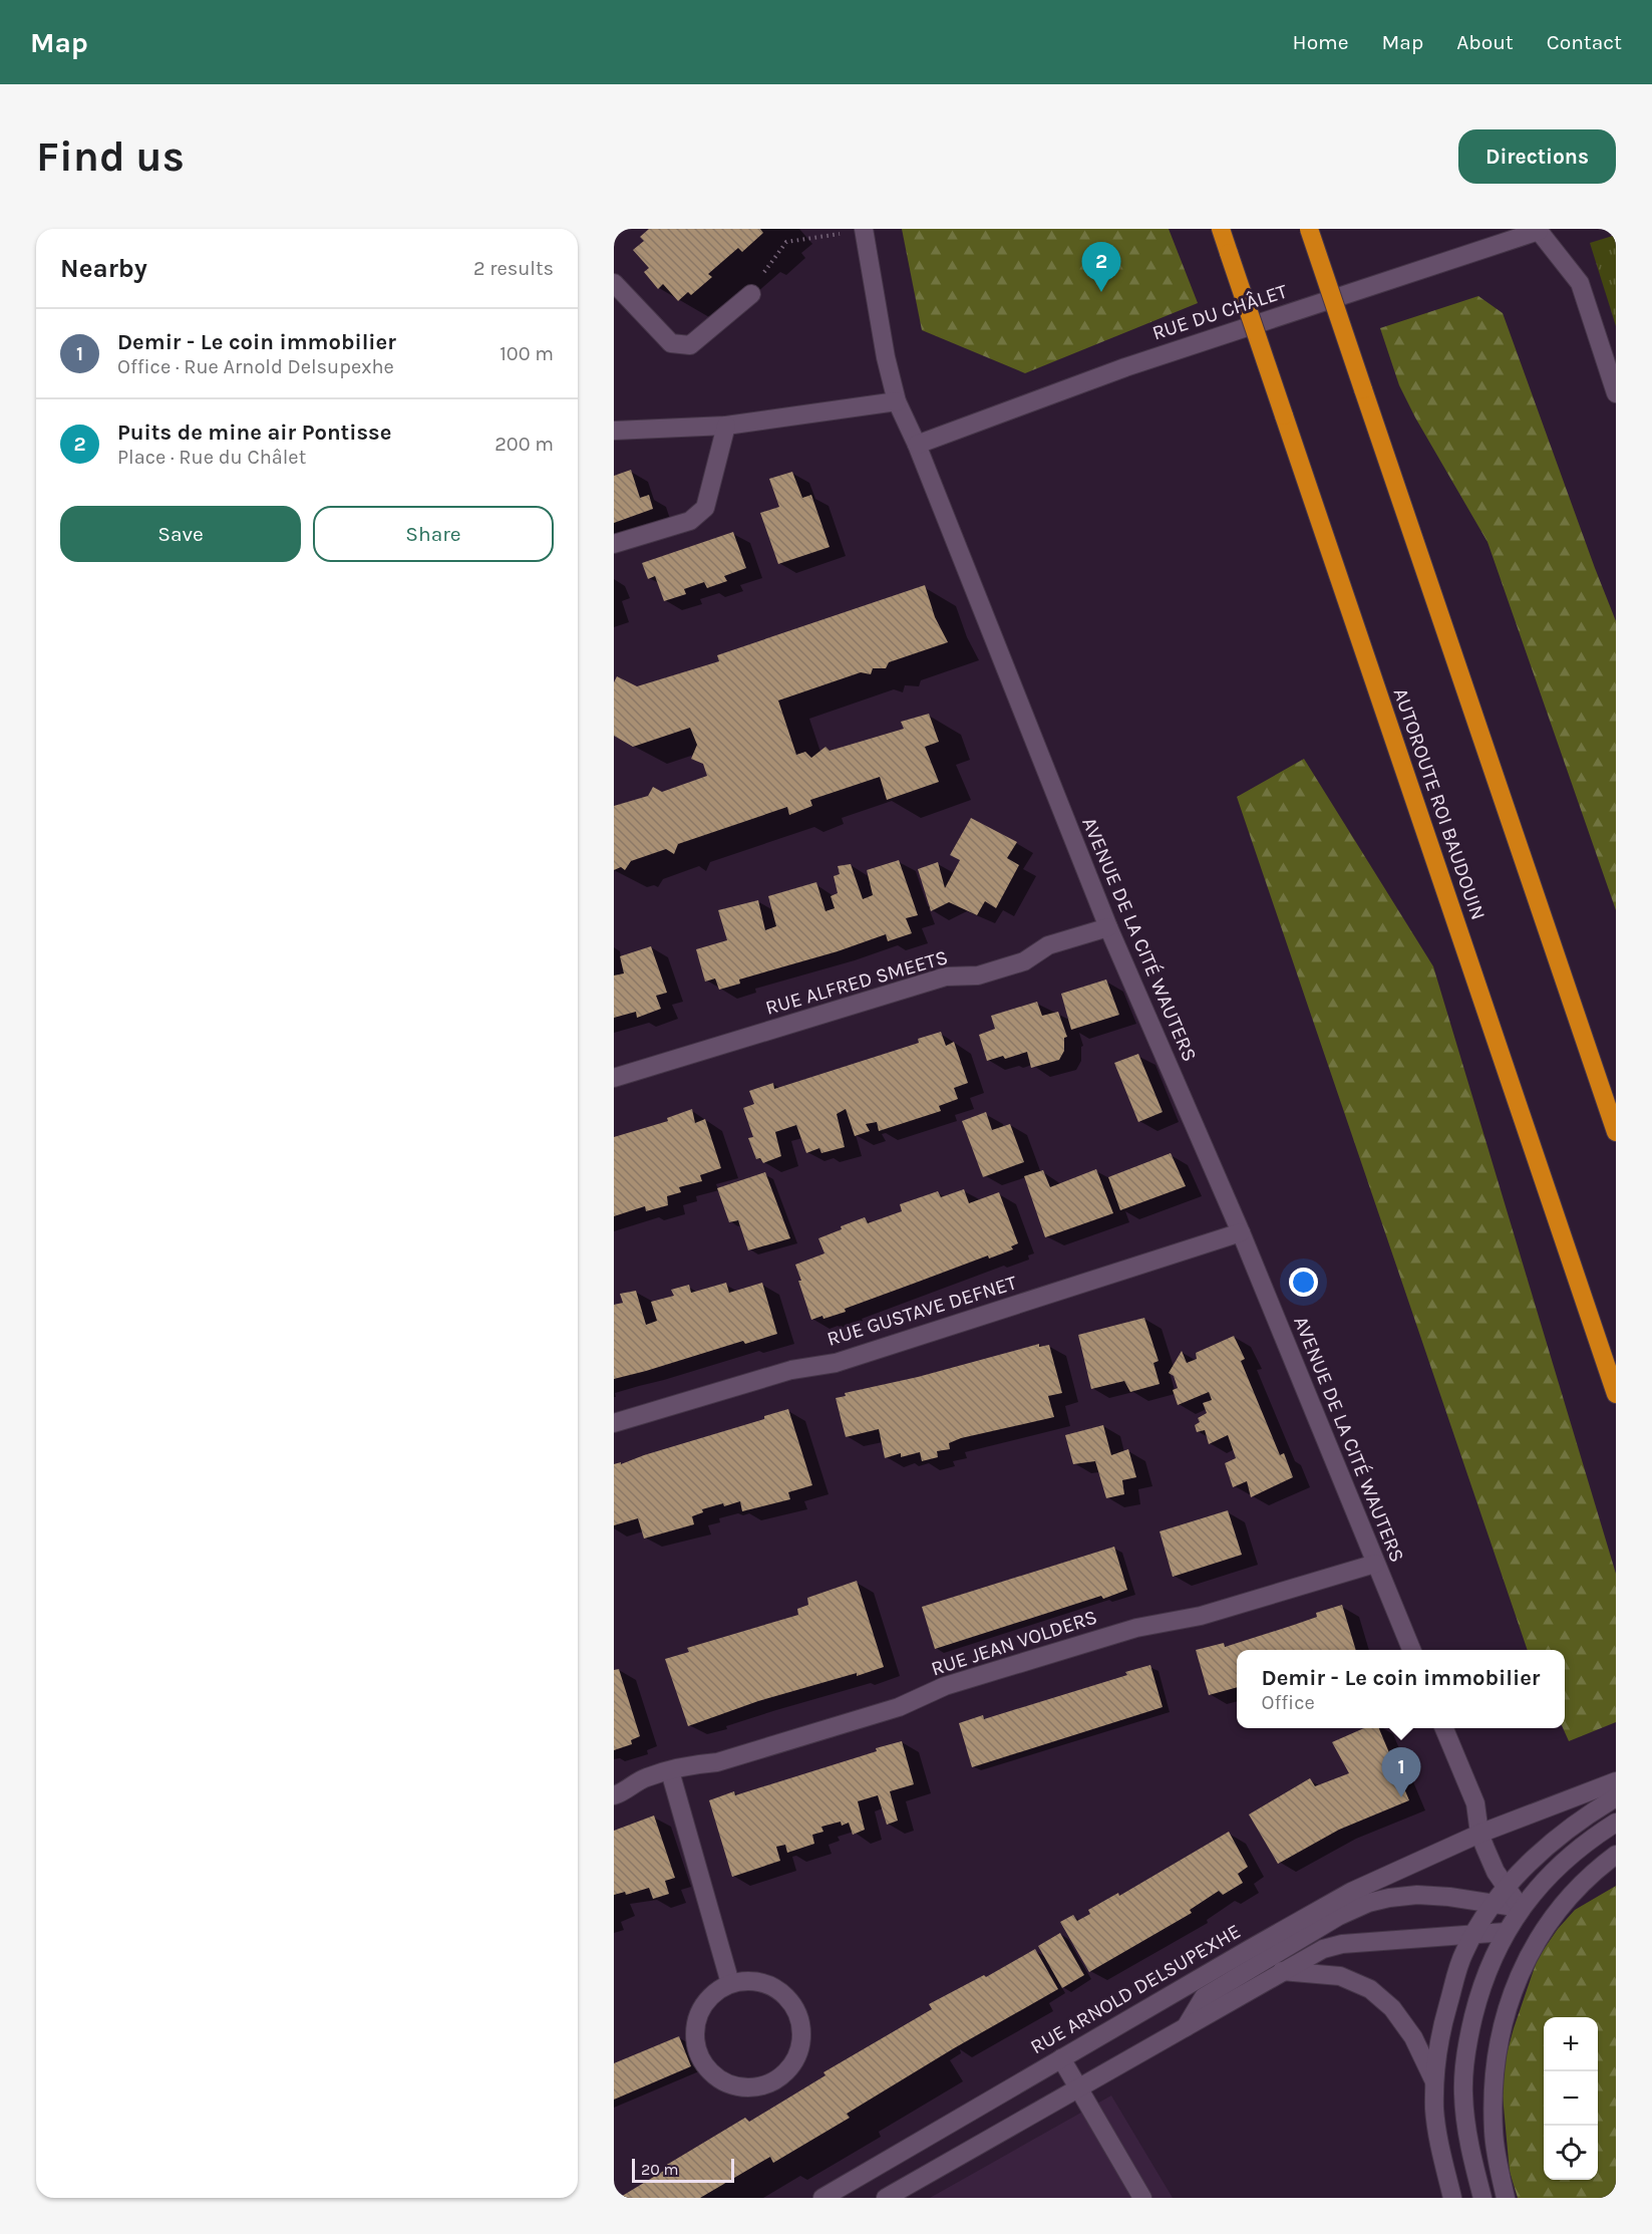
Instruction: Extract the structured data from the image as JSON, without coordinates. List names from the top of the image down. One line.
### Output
{"streets":{"highway":["AUTOROUTE ROI BAUDOUIN"],"street":["RUE DU CHÂLET","AVENUE DE LA CITÉ WAUTERS","RUE ALFRED SMEETS","RUE GUSTAVE DEFNET","RUE JEAN VOLDERS","RUE ARNOLD DELSUPEXHE"]},"crossings":[["RUE DU CHÂLET","AVENUE DE LA CITÉ WAUTERS"],["AVENUE DE LA CITÉ WAUTERS","RUE ALFRED SMEETS"],["AVENUE DE LA CITÉ WAUTERS","RUE GUSTAVE DEFNET"],["AVENUE DE LA CITÉ WAUTERS","RUE JEAN VOLDERS"]],"scale_bar":"20 m","page":{"header":"Map","nav":["Home","Map","About","Contact"],"buttons":["Directions",["Save","Share"]],"title":"Find us","heading":["Nearby","2 results"],"pins":["2","1"],"list":[{"mark":"1","name":"Demir - Le coin immobilier","note":"Office · Rue Arnold Delsupexhe","value":"100 m"},{"mark":"2","name":"Puits de mine air Pontisse","note":"Place · Rue du Châlet","value":"200 m"}],"popup":["Demir - Le coin immobilier","Office"],"map_buttons":["+","−"],"scale":"20 m"}}
